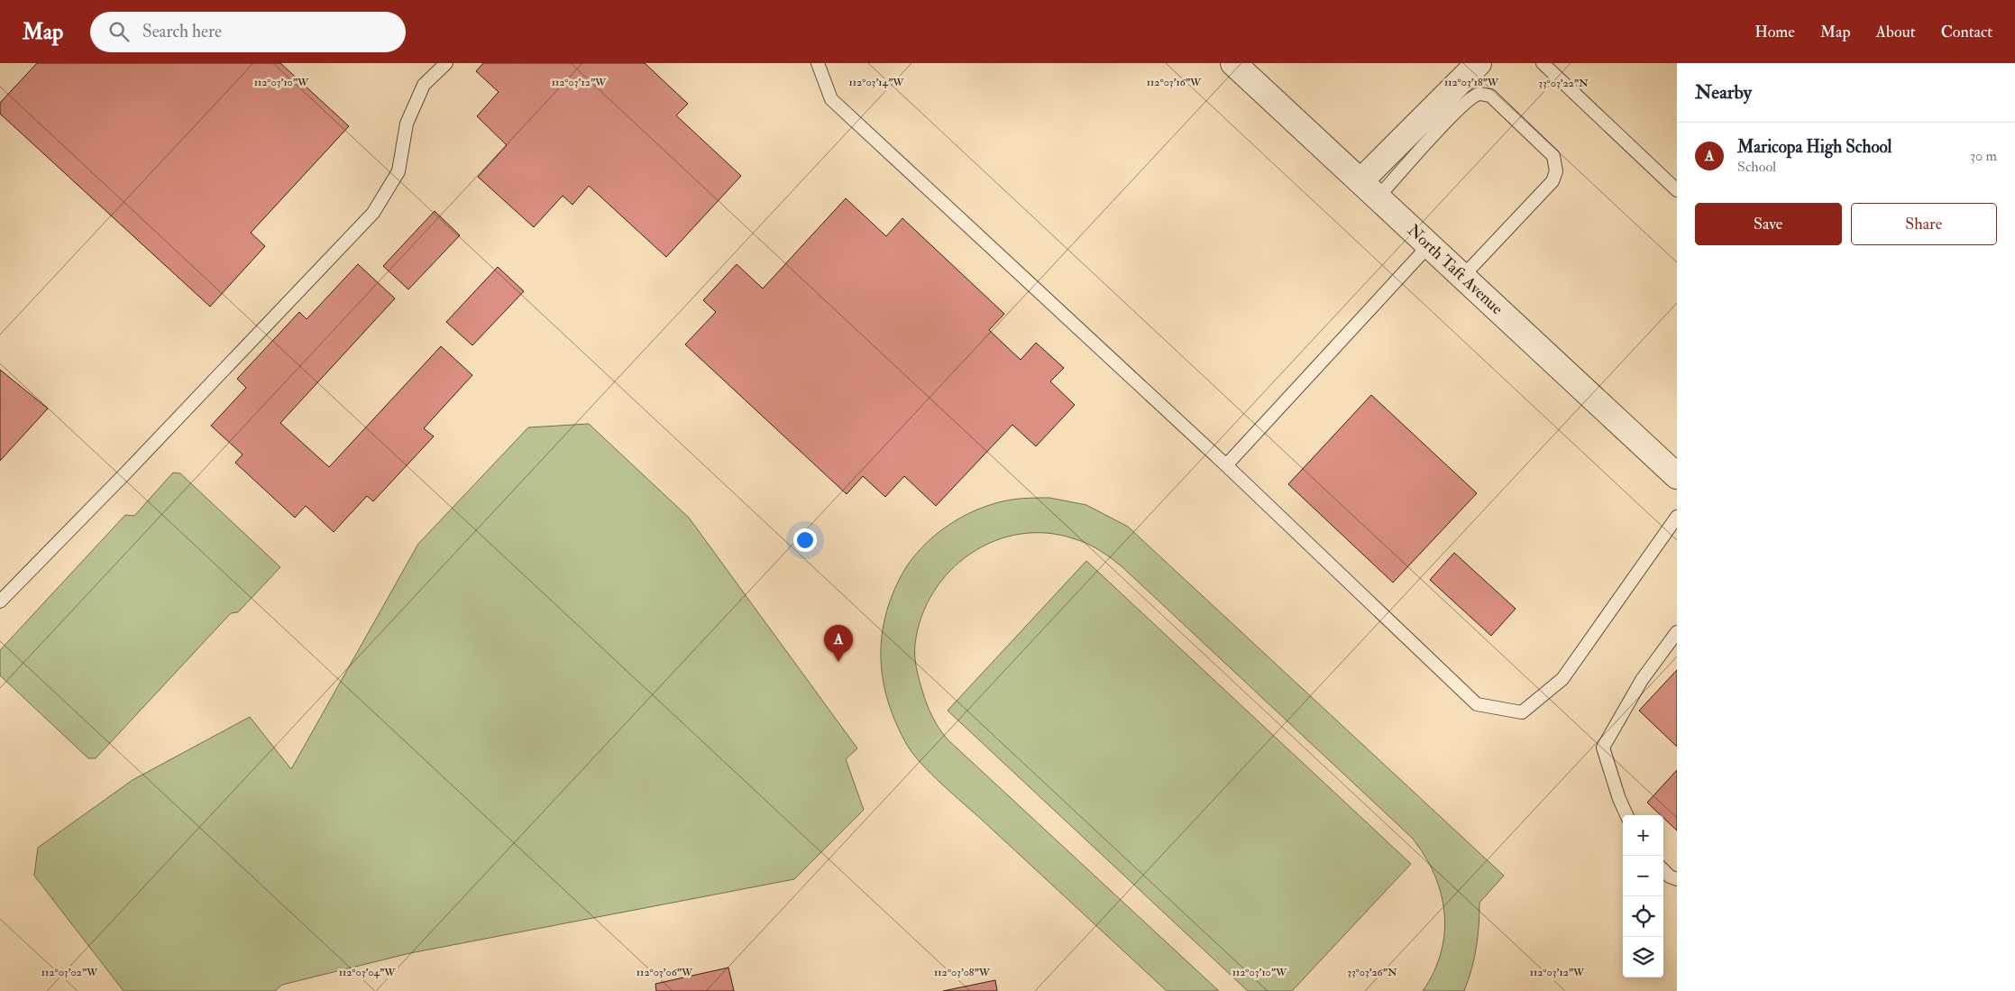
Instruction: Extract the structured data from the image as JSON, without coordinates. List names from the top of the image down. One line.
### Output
{"streets":{"street":["North Taft Avenue"]},"page":{"header":"Map","search":"Search here","nav":["Home","Map","About","Contact"],"heading":"Nearby","list":[{"mark":"A","name":"Maricopa High School","note":"School","value":"30 m"}],"buttons":["Save","Share"],"pins":"A","map_buttons":["+","−"]},"coordinates":["112°03'10\"W","112°03'12\"W","112°03'14\"W","112°03'16\"W","112°03'18\"W","33°03'22\"N","33°03'26\"N","112°03'02\"W","112°03'04\"W","112°03'06\"W","112°03'08\"W"]}
